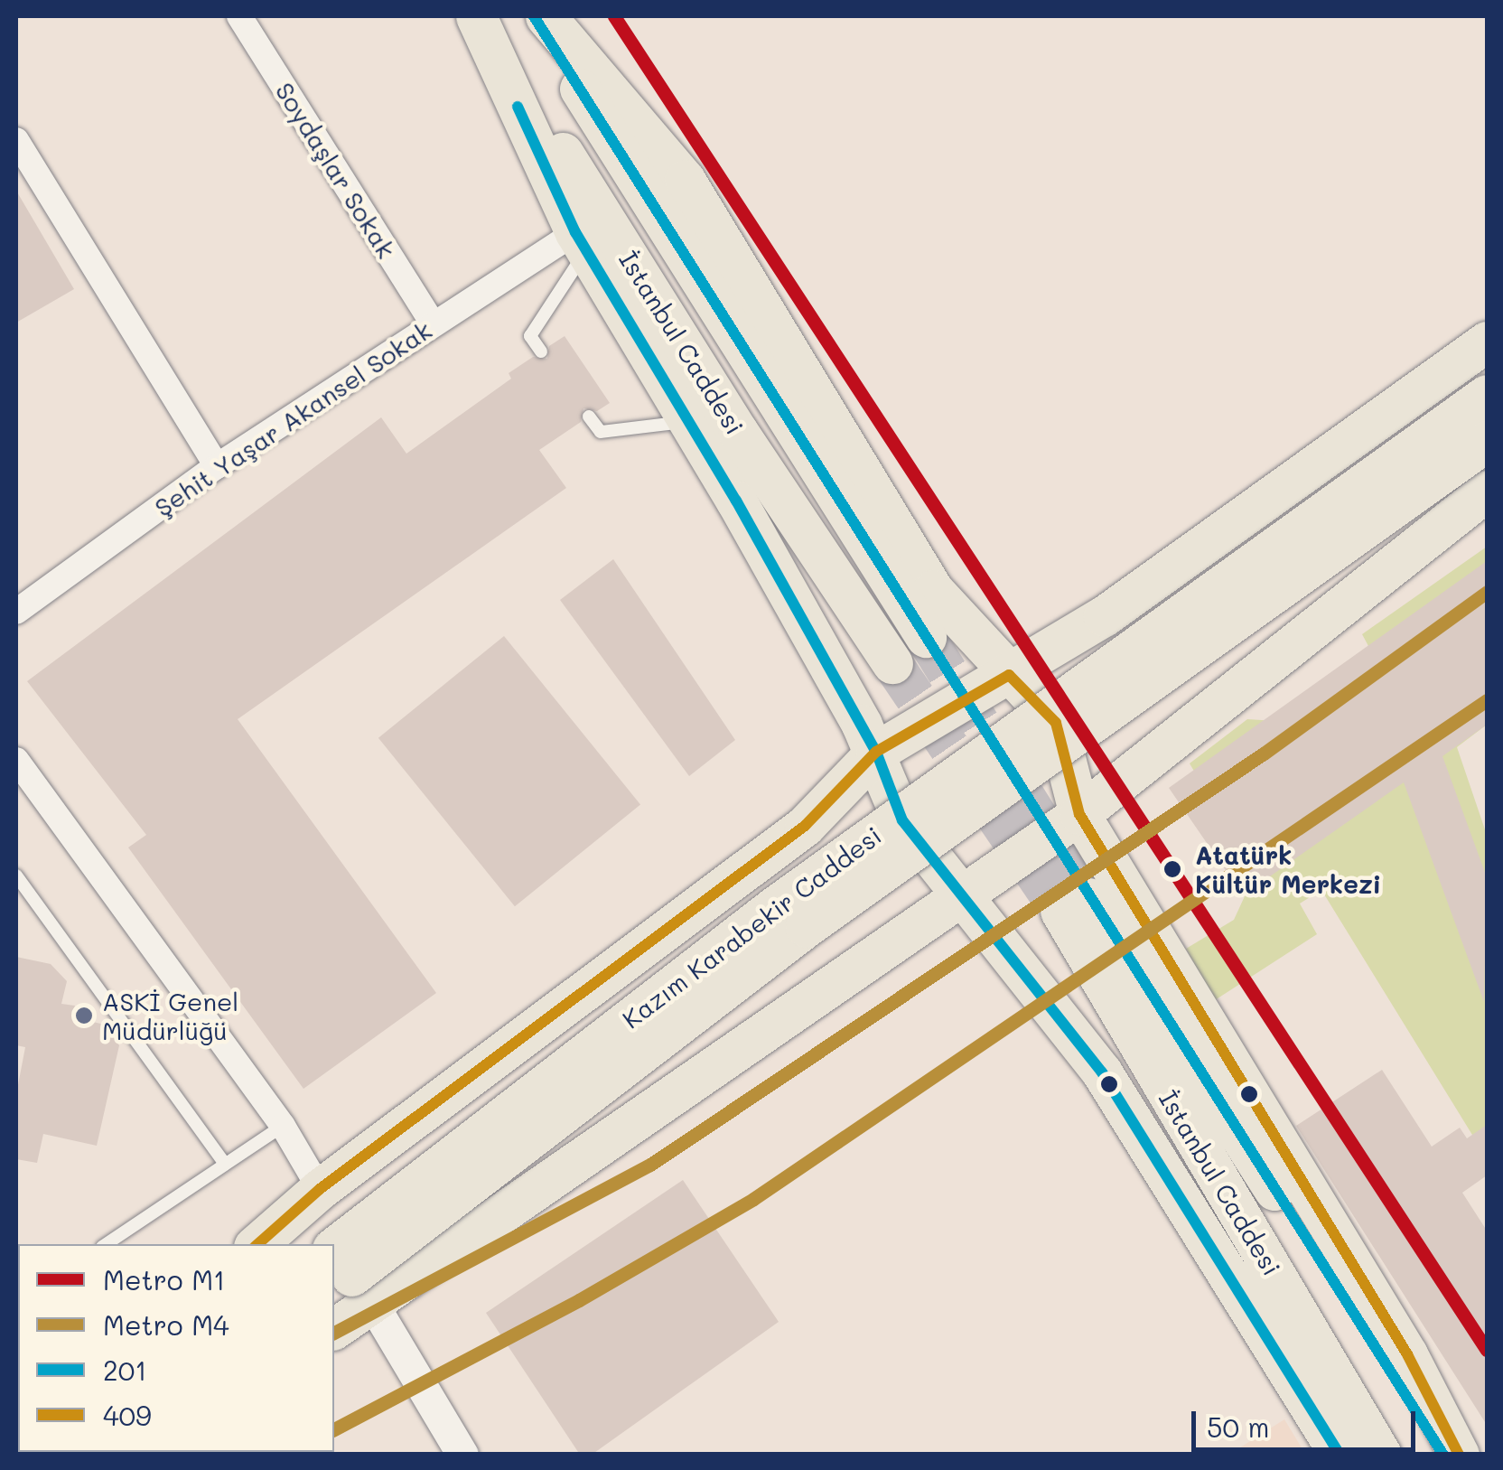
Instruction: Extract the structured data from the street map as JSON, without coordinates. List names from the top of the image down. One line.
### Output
{"streets":{"main road":["İstanbul Caddesi","Kazım Karabekir Caddesi"],"street":["Soydaşlar Sokak","Şehit Yaşar Akansel Sokak"]},"crossings":[["Soydaşlar Sokak","Şehit Yaşar Akansel Sokak"],["İstanbul Caddesi","Şehit Yaşar Akansel Sokak"]],"places":["Atatürk Kültür Merkezi","ASKİ Genel Müdürlüğü"],"lines":["metro line M1","transit line 201","metro line M4","transit line 409"],"legend":["Metro M1","Metro M4","201","409"],"scale_bar":"50 m"}
